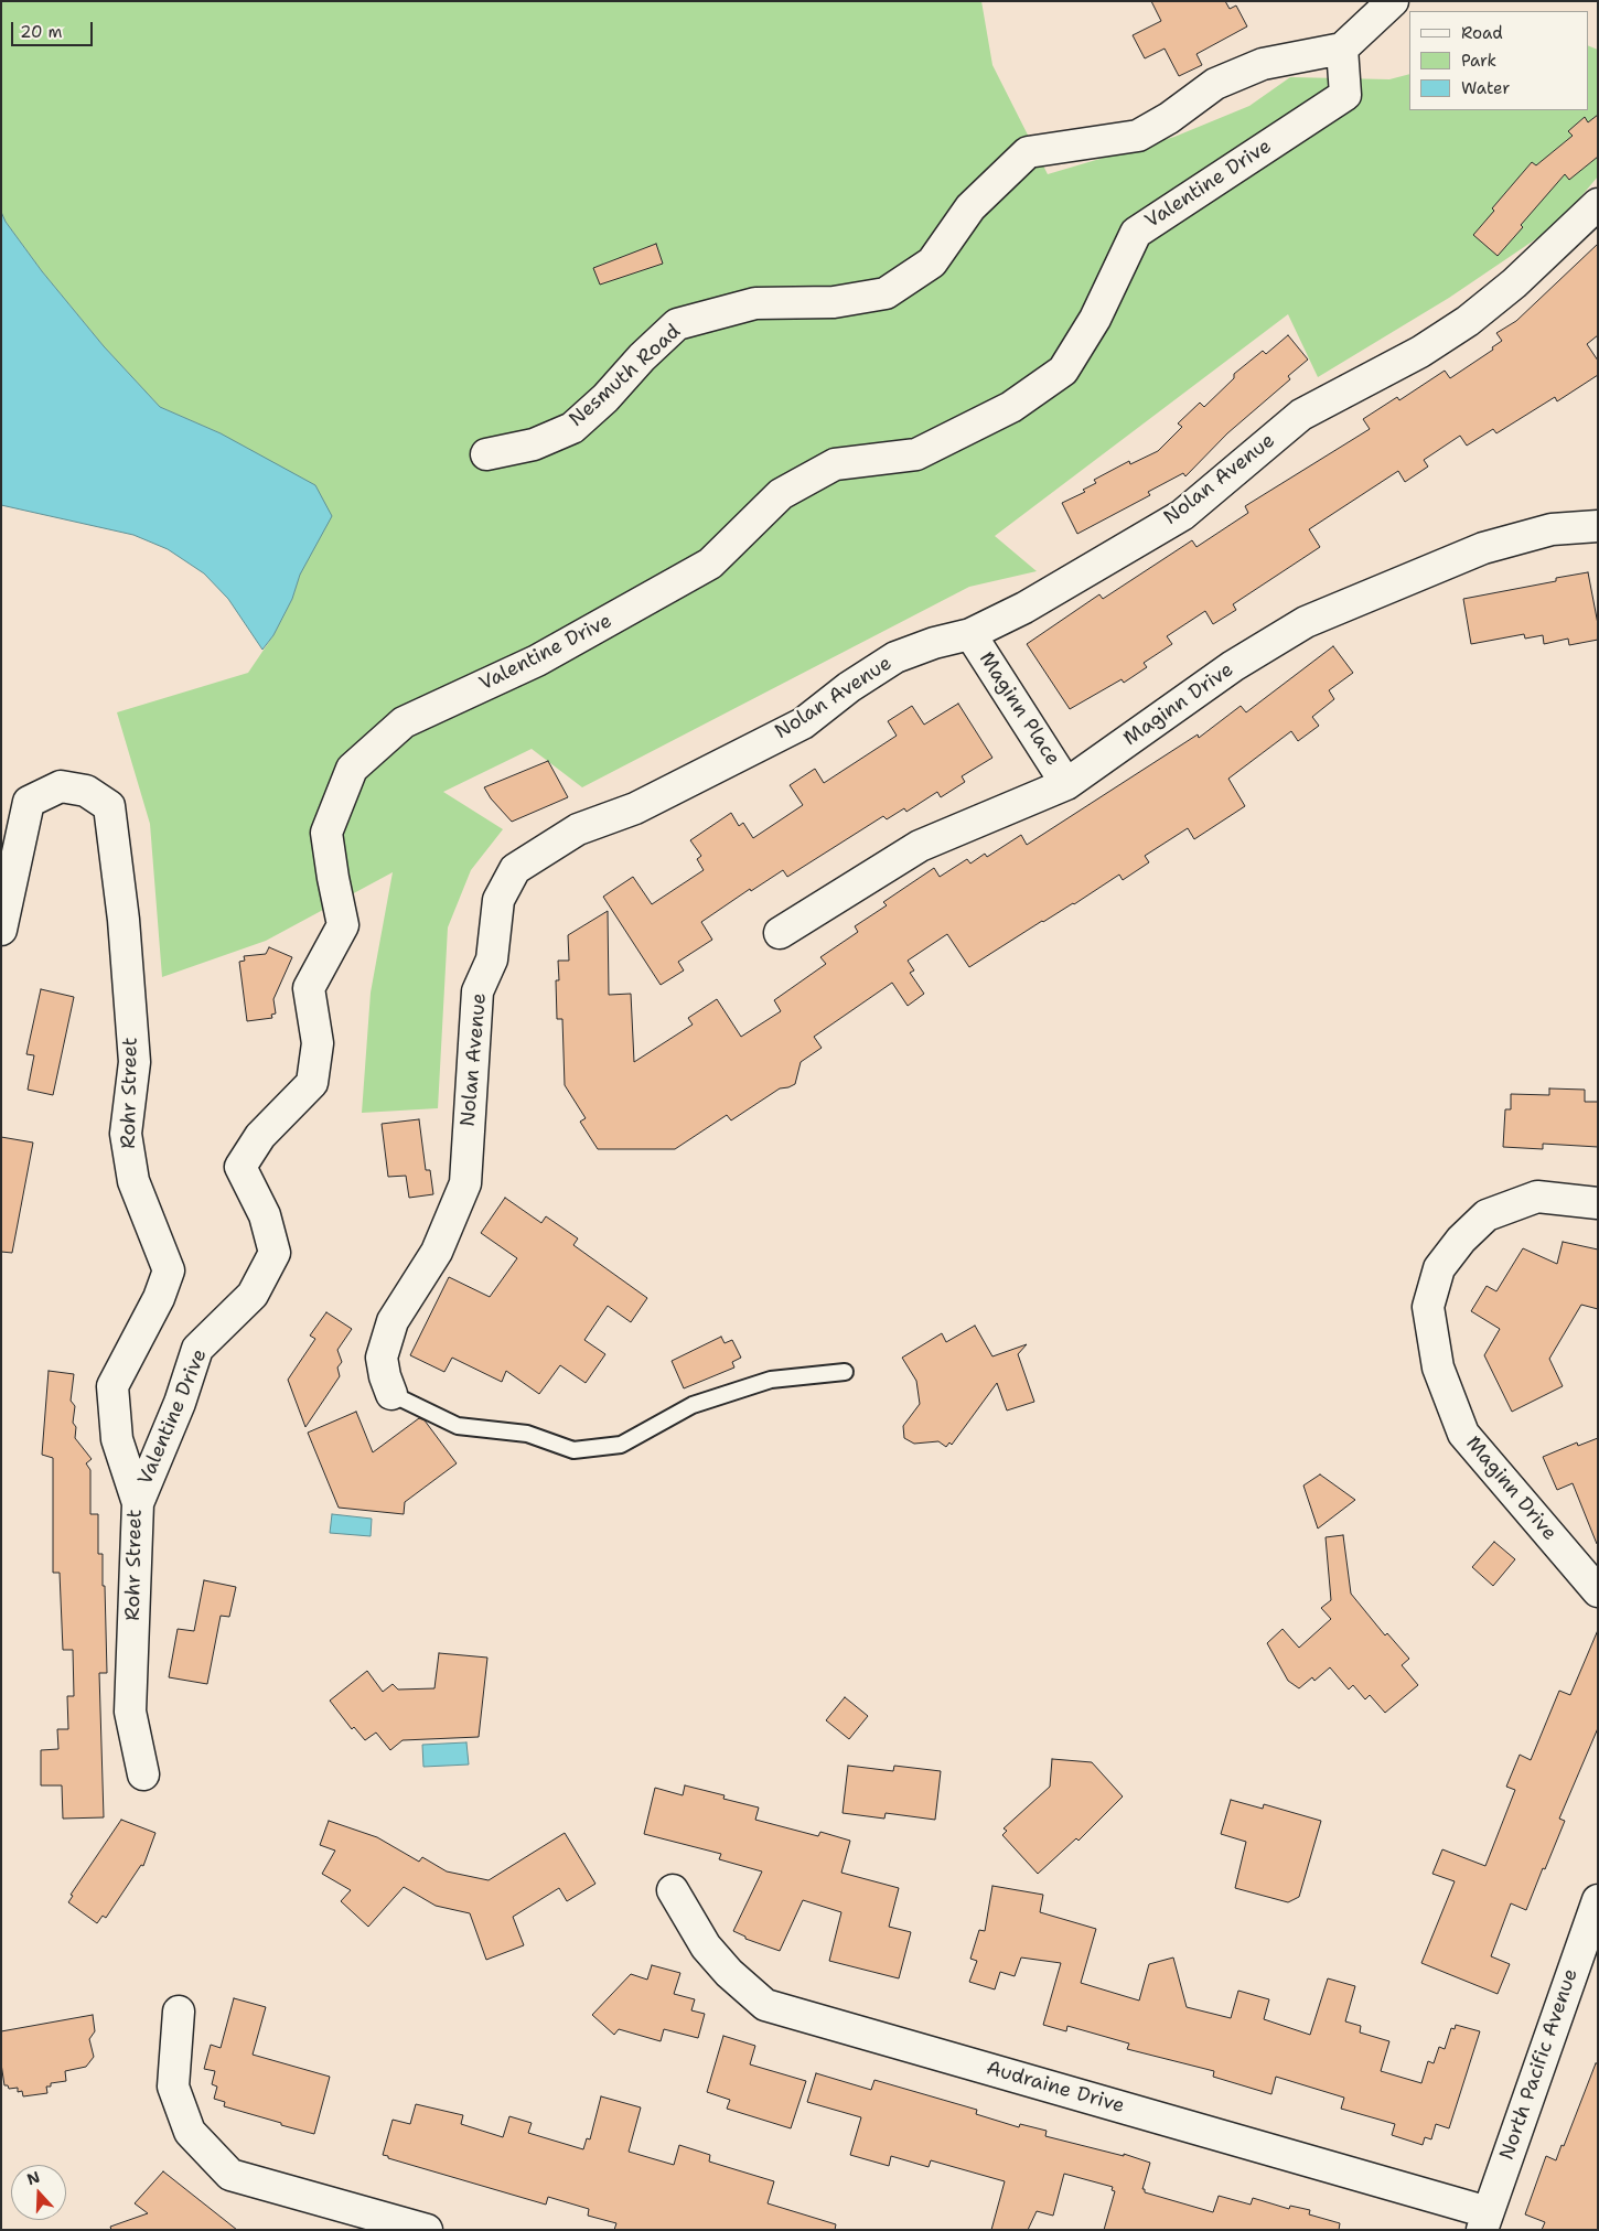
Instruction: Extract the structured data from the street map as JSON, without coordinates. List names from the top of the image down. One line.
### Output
{"streets":{"street":["Valentine Drive","Nesmuth Road","Nolan Avenue","Maginn Drive","Maginn Place","Rohr Street","North Pacific Avenue","Audraine Drive"]},"crossings":[["Valentine Drive","Nesmuth Road"],["Valentine Drive","Rohr Street"],["Nolan Avenue","Maginn Place"],["Maginn Drive","Maginn Place"],["North Pacific Avenue","Audraine Drive"]],"legend":["Road","Park","Water"],"scale_bar":"20 m","north":"top"}
